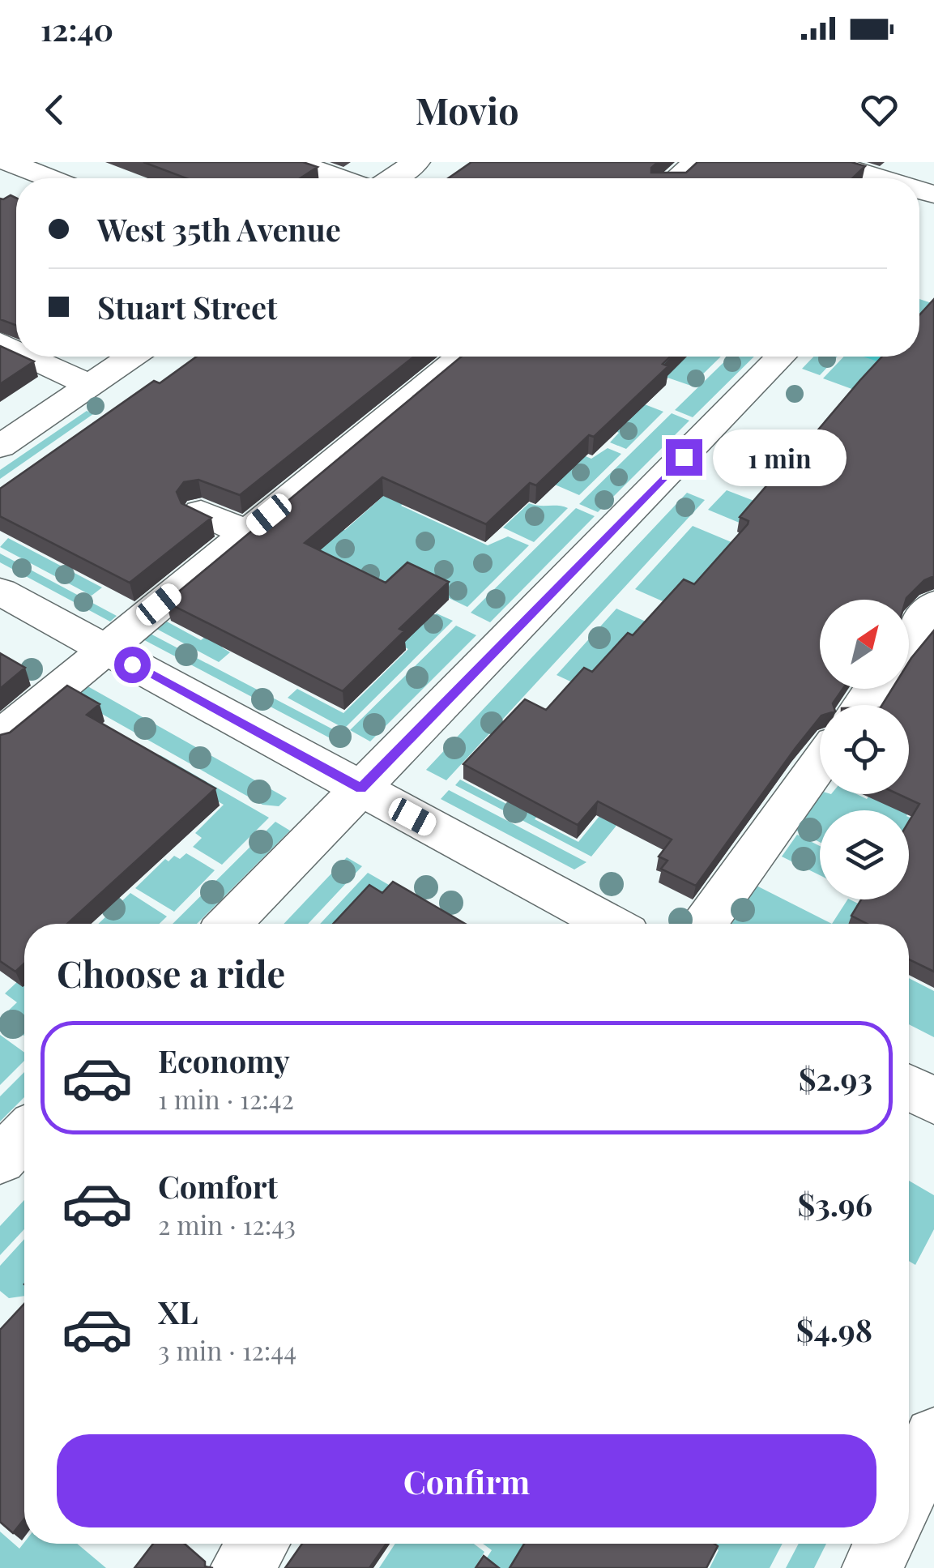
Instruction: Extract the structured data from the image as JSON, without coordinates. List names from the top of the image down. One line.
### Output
{"north":"top right","page":{"status":"12:40","header":"Movio","banner":["West 35th Avenue","Stuart Street"],"bubble":"1 min","heading":"Choose a ride","list":[{"name":"Economy","note":"1 min · 12:42","value":"$2.93"},{"name":"Comfort","note":"2 min · 12:43","value":"$3.96"},{"name":"XL","note":"3 min · 12:44","value":"$4.98"}],"buttons":"Confirm"}}
